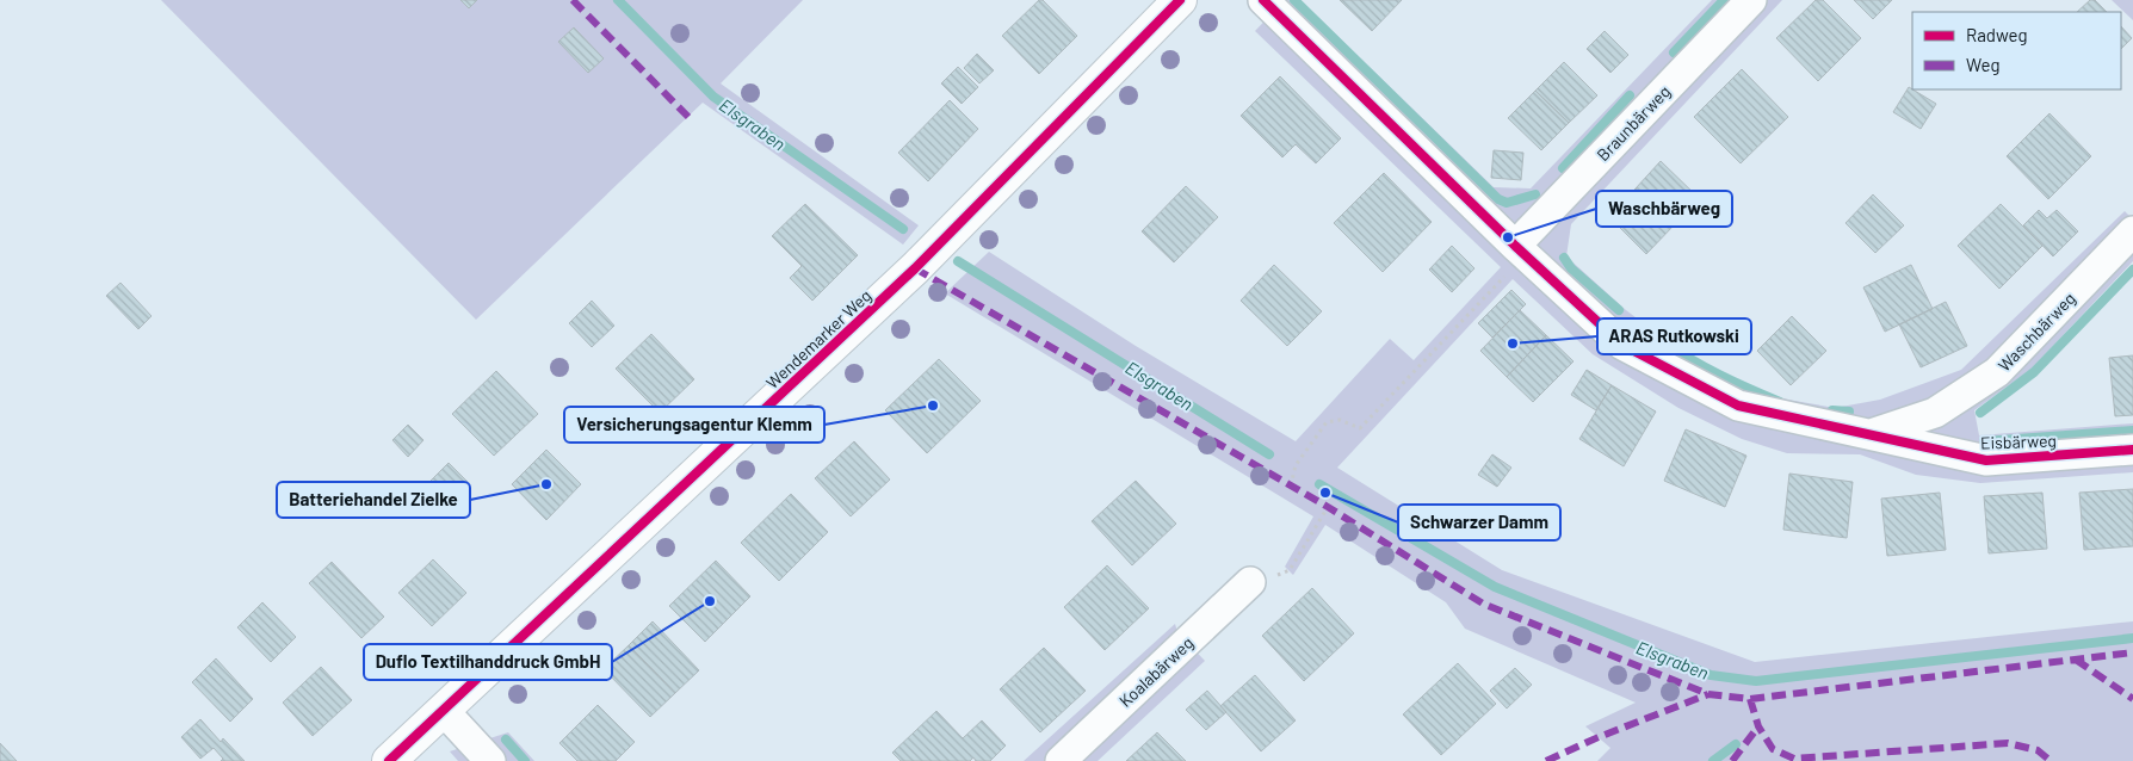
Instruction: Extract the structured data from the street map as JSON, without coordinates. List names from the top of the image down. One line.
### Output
{"streets":{"street":["Braunbärweg","Waschbärweg","Wendemarker Weg","Eisbärweg","Koalabärweg"]},"crossings":[["Waschbärweg","Eisbärweg"]],"water":["Elsgraben"],"places":["Waschbärweg","ARAS Rutkowski","Versicherungsagentur Klemm","Batteriehandel Zielke","Schwarzer Damm","Duflo Textilhanddruck GmbH"],"legend":["Radweg","Weg"]}
